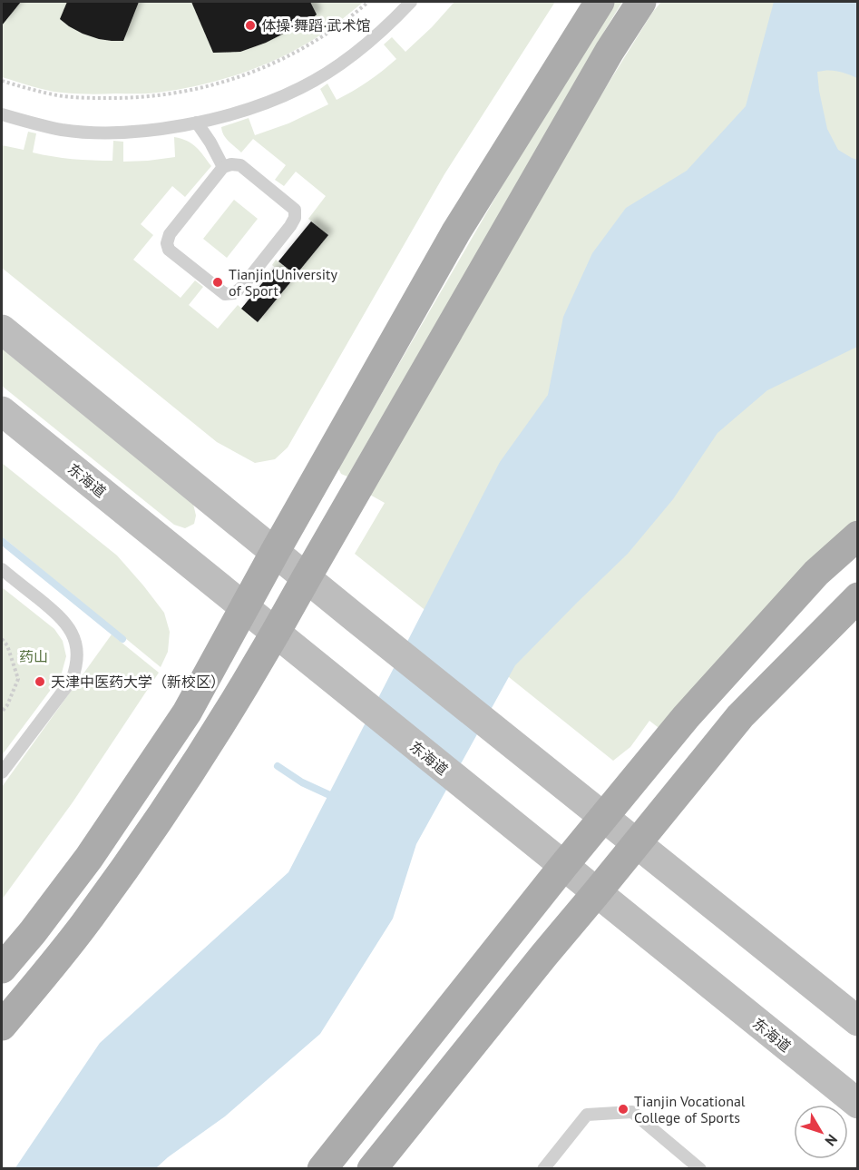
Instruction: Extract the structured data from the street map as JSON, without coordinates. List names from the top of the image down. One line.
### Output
{"streets":{"main road":["东海道"]},"parks":["药山"],"places":["体操·舞蹈·武术馆","Tianjin University of Sport","天津中医药大学（新校区）","Tianjin Vocational College of Sports"],"north":"bottom right"}
